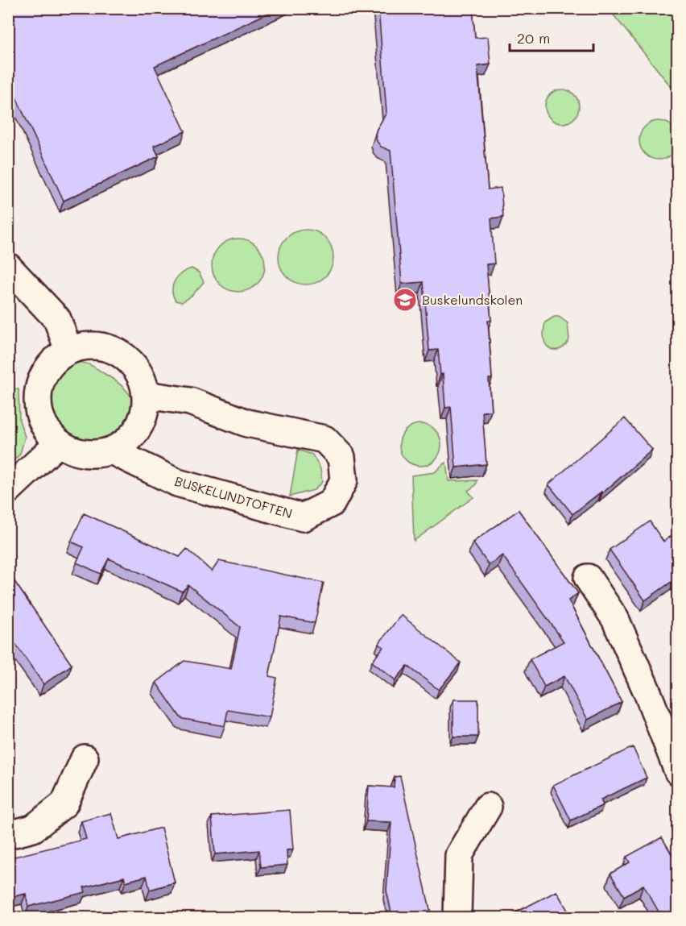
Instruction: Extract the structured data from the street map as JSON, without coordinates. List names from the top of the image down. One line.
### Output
{"streets":{"street":["BUSKELUNDTOFTEN"]},"places":{"school or university":["Buskelundskolen"]},"scale_bar":"20 m"}
